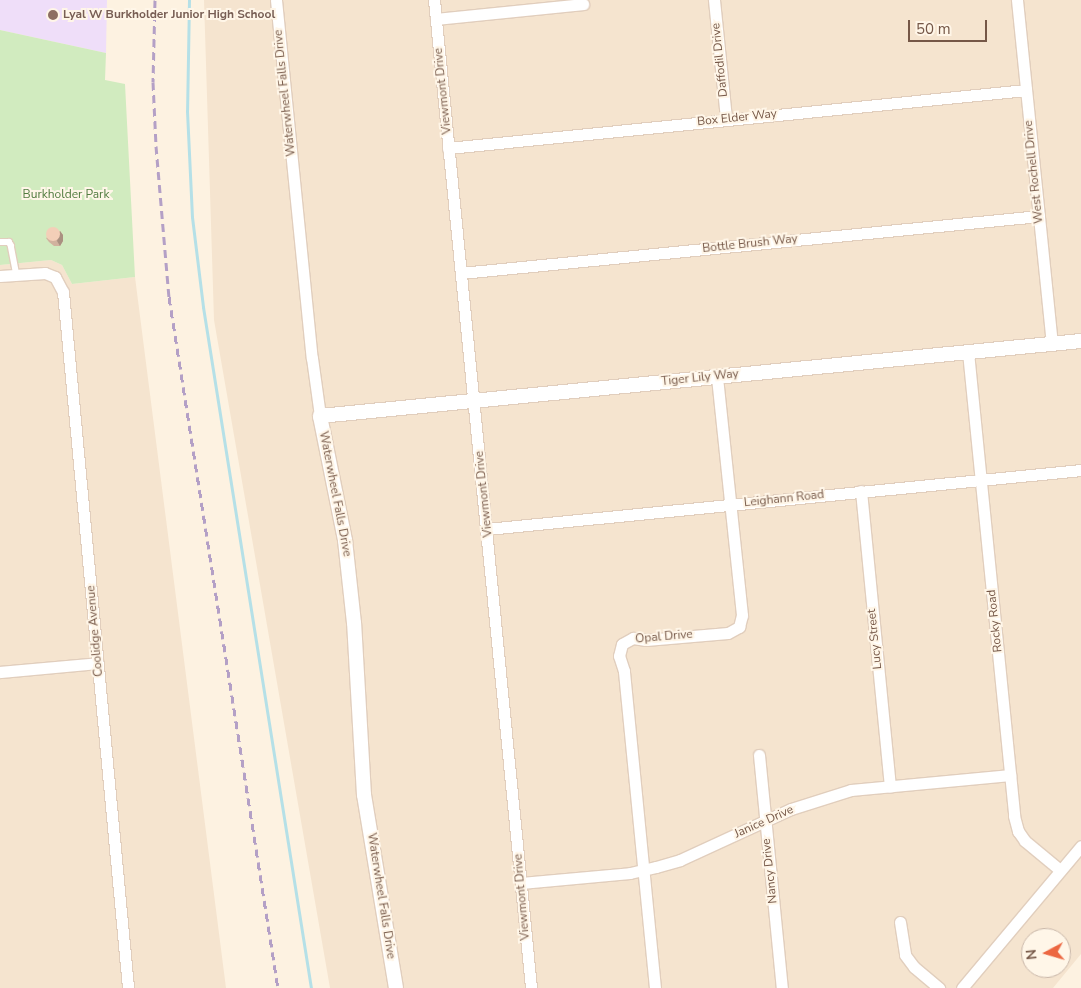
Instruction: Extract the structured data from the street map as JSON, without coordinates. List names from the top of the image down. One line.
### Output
{"streets":{"street":["Daffodil Drive","Viewmont Drive","Waterwheel Falls Drive","Box Elder Way","West Rochell Drive","Bottle Brush Way","Tiger Lily Way","Leighann Road","Rocky Road","Coolidge Avenue","Opal Drive","Lucy Street","Janice Drive","Nancy Drive"]},"crossings":[["Daffodil Drive","Box Elder Way"],["Viewmont Drive","Box Elder Way"],["Viewmont Drive","Bottle Brush Way"],["Viewmont Drive","Tiger Lily Way"],["Viewmont Drive","Leighann Road"],["Viewmont Drive","Janice Drive"],["Waterwheel Falls Drive","Tiger Lily Way"],["Box Elder Way","West Rochell Drive"],["West Rochell Drive","Bottle Brush Way"],["West Rochell Drive","Tiger Lily Way"],["Tiger Lily Way","Rocky Road"],["Tiger Lily Way","Opal Drive"],["Leighann Road","Rocky Road"],["Leighann Road","Opal Drive"],["Leighann Road","Lucy Street"],["Rocky Road","Janice Drive"],["Opal Drive","Janice Drive"],["Lucy Street","Janice Drive"],["Janice Drive","Nancy Drive"]],"parks":["Burkholder Park"],"places":["Lyal W Burkholder Junior High School"],"scale_bar":"50 m","north":"left"}
